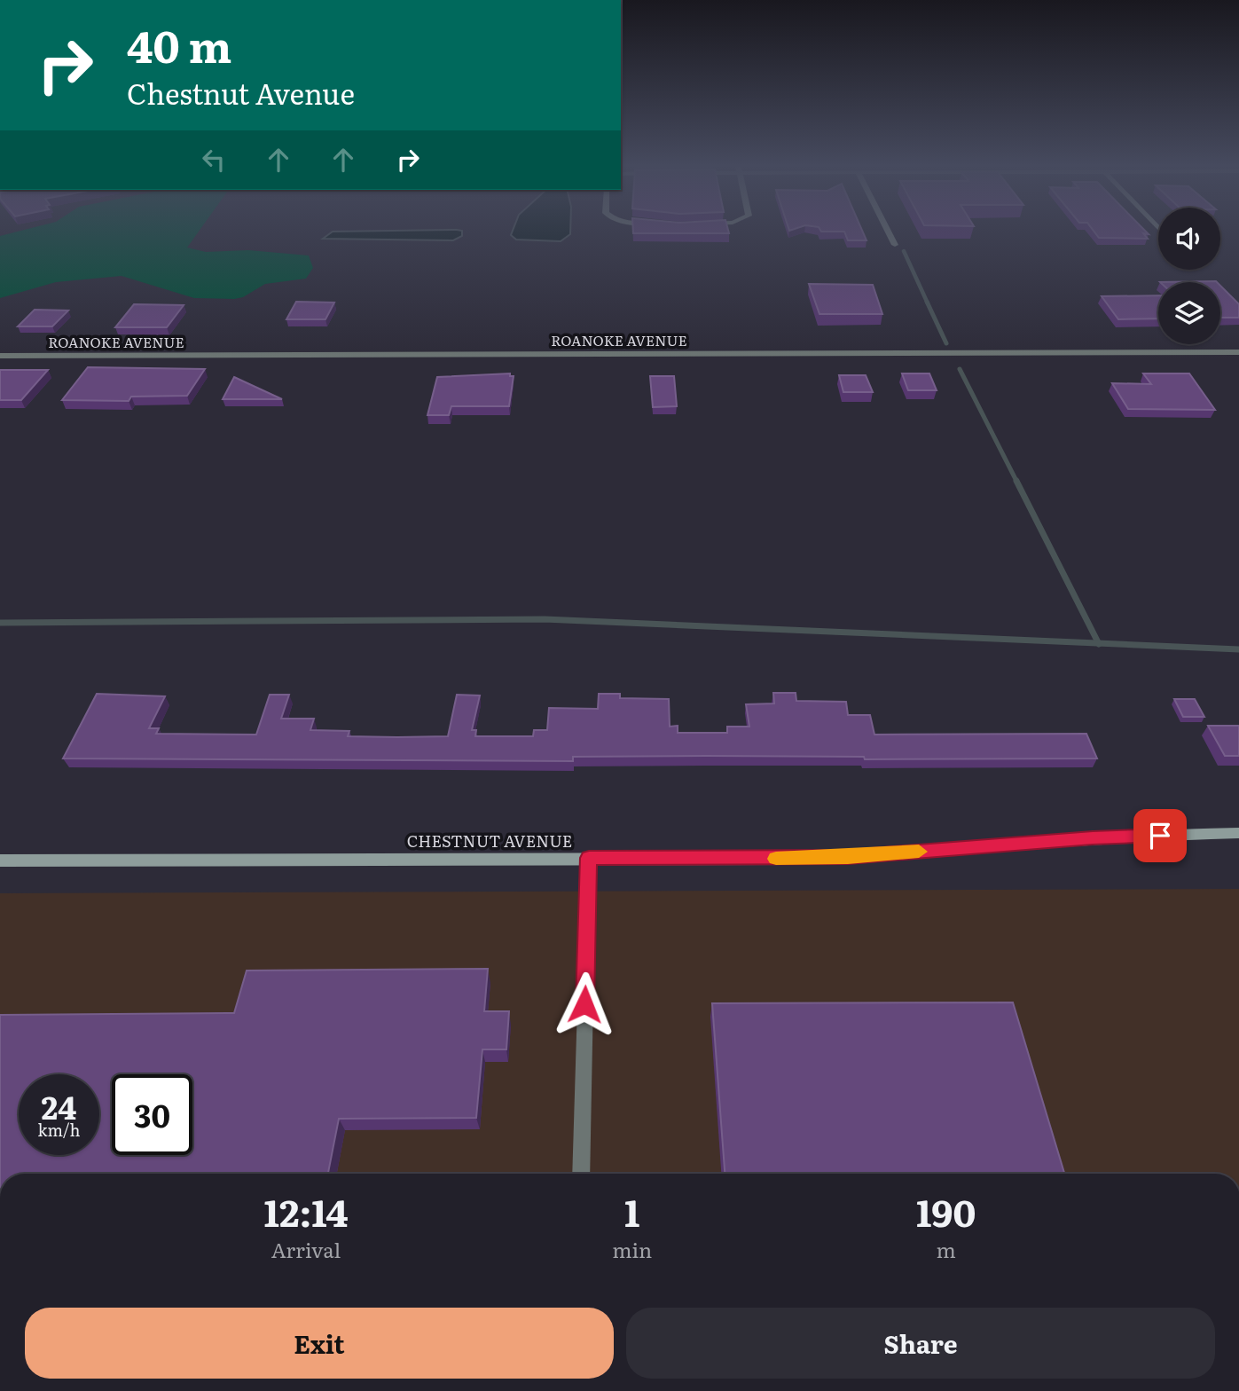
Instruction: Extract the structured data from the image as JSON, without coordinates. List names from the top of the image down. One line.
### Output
{"streets":{"main road":["CHESTNUT AVENUE"],"street":["ROANOKE AVENUE"]},"page":{"turn":["40 m","Chestnut Avenue"],"speed":"24 km/h","limit":"30","eta":["12:14","Arrival","1","min","190","m"],"buttons":["Exit","Share"]}}
